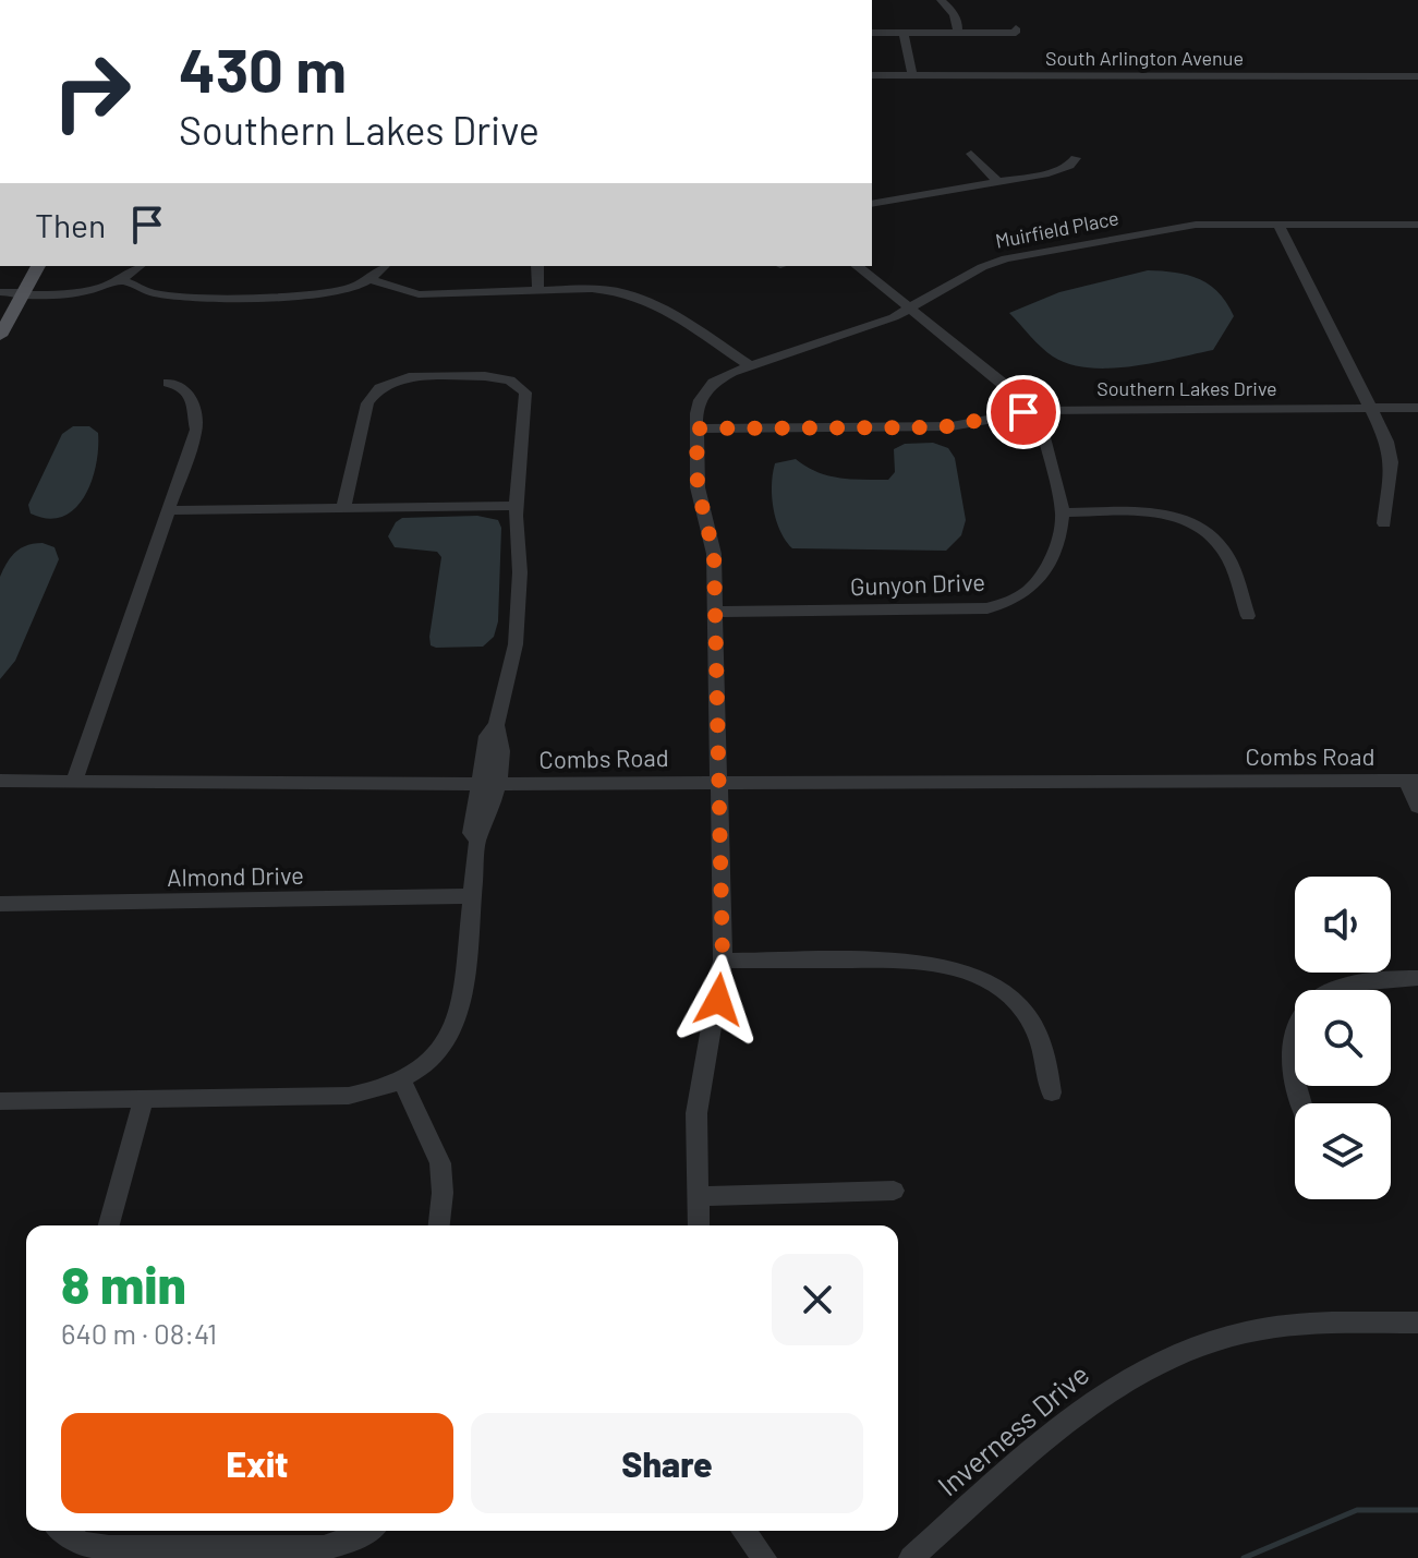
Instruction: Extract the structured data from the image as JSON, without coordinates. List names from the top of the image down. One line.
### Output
{"streets":{"street":["South Arlington Avenue","Muirfield Place","Southern Lakes Drive","Gunyon Drive","Combs Road","Almond Drive","Inverness Drive"]},"crossings":[["Muirfield Place","Southern Lakes Drive"]],"page":{"turn":["430 m","Southern Lakes Drive"],"then":"Then","heading":["8 min","640 m · 08:41"],"buttons":["Exit","Share"]}}
